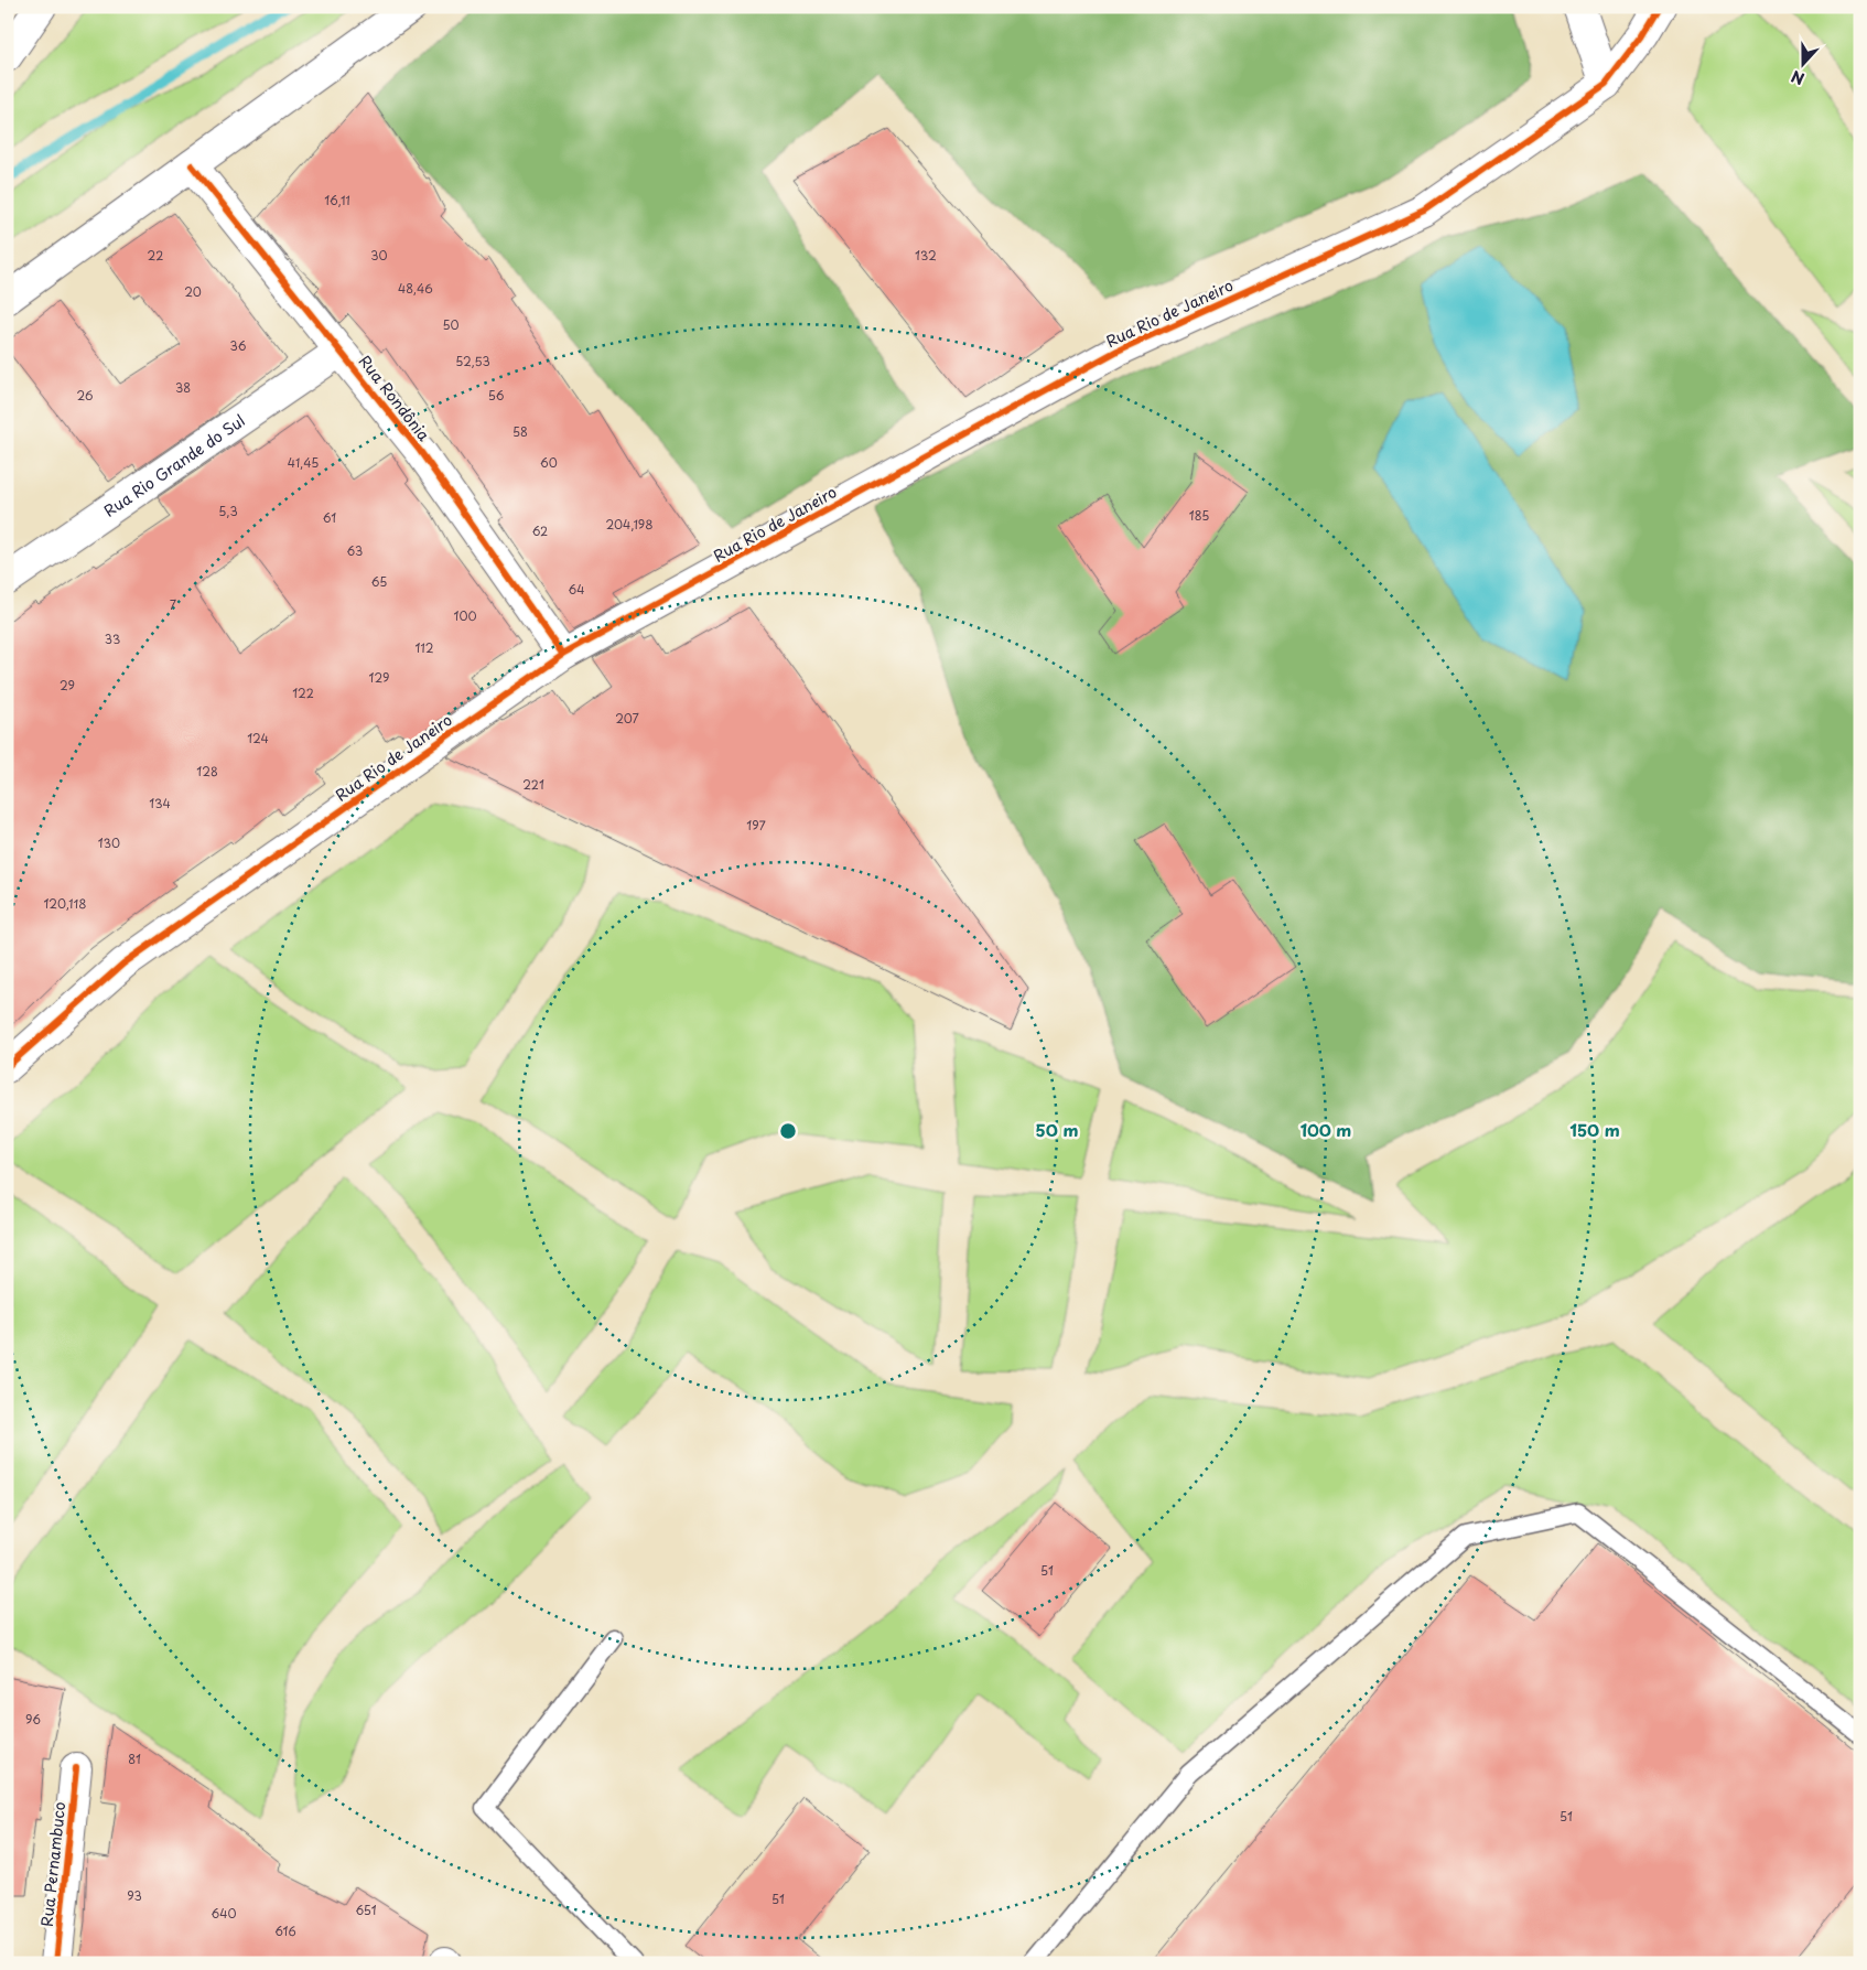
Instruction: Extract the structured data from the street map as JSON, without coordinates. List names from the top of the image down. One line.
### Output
{"streets":{"street":["Rua Rio de Janeiro","Rua Rondônia","Rua Rio Grande do Sul","Rua Pernambuco"]},"crossings":[["Rua Rio de Janeiro","Rua Rondônia"],["Rua Rondônia","Rua Rio Grande do Sul"]],"house_numbers":["16,11","22","30","132","48,46","20","50","36","52,53","38","26","56","58","41,45","60","5,3","185","61","204,198","62","63","65","64","7","100","33","112","129","29","122","207","124","128","221","134","197","130","120,118","51","96","81","51","93","51","651","640","616"],"north":"bottom","rings":["50 m","100 m","150 m"]}
